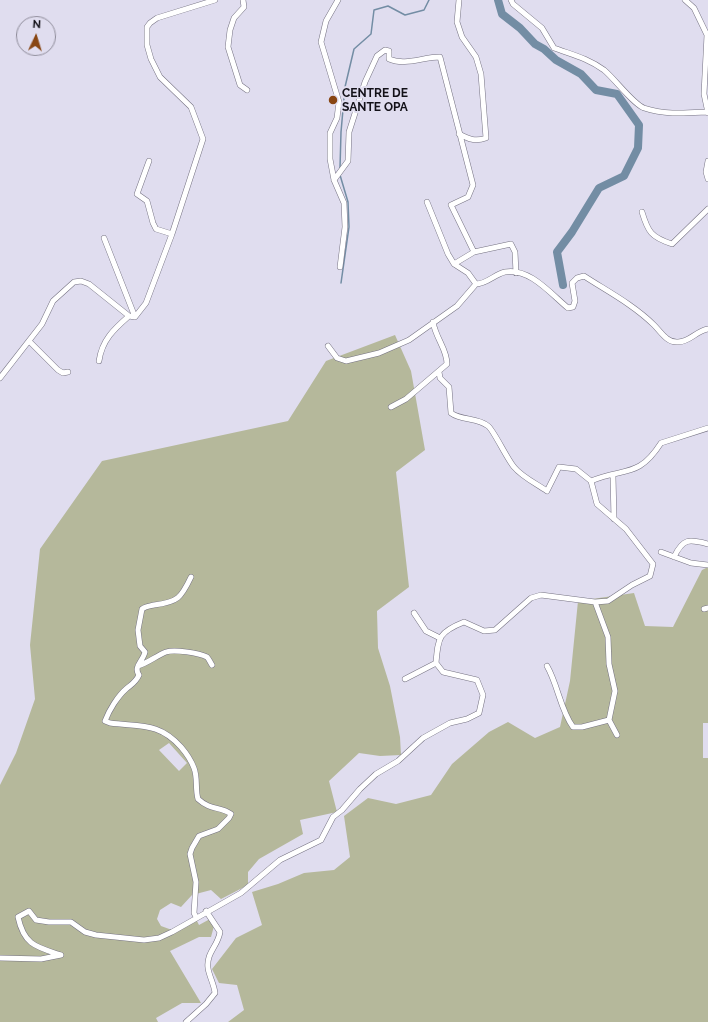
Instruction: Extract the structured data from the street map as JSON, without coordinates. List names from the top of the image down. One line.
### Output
{"places":["CENTRE DE SANTE OPA"],"north":"top"}
